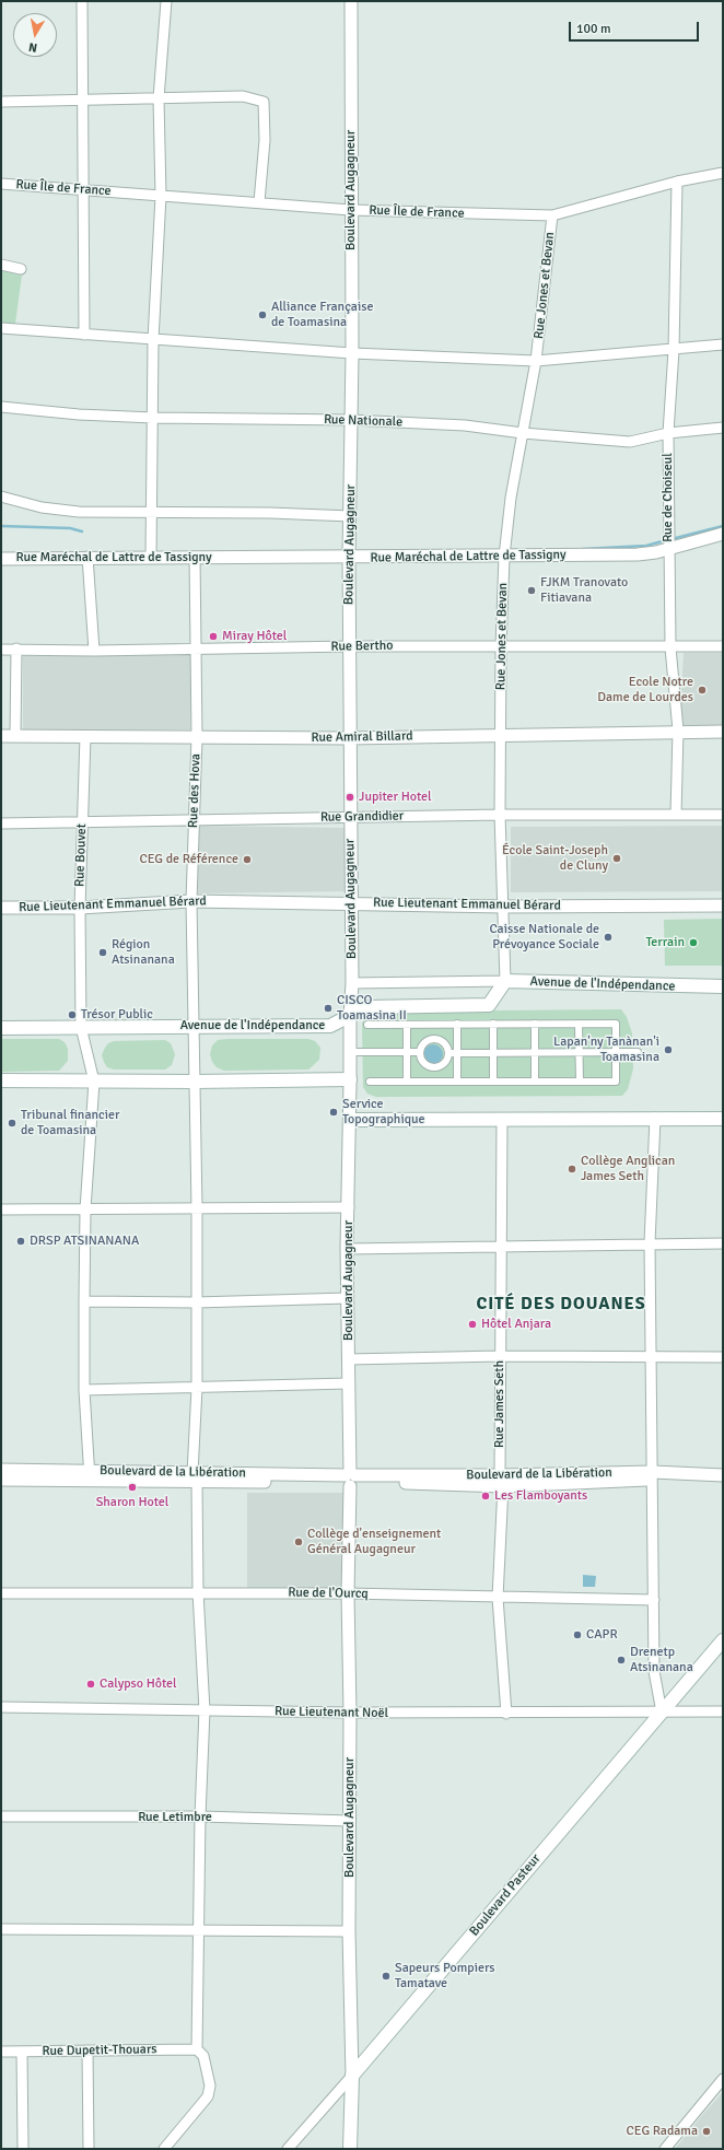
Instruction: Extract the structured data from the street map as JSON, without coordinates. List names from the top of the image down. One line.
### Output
{"streets":{"main road":["Boulevard Augagneur","Avenue de l'Indépendance","Boulevard Pasteur"],"street":["Rue Île de France","Rue Jones et Bevan","Rue Nationale","Rue de Choiseul","Rue Maréchal de Lattre de Tassigny","Rue Bertho","Rue Amiral Billard","Rue des Hova","Rue Grandidier","Rue Bouvet","Rue Lieutenant Emmanuel Bérard","Rue James Seth","Boulevard de la Libération","Rue de l'Ourcq","Rue Lieutenant Noël","Rue Letimbre","Rue Dupetit-Thouars"]},"crossings":[["Rue Île de France","Boulevard Augagneur"],["Rue Île de France","Rue Jones et Bevan"],["Rue Île de France","Rue de Choiseul"],["Boulevard Augagneur","Rue Nationale"],["Boulevard Augagneur","Rue Maréchal de Lattre de Tassigny"],["Boulevard Augagneur","Rue Bertho"],["Boulevard Augagneur","Rue Amiral Billard"],["Boulevard Augagneur","Rue Grandidier"],["Boulevard Augagneur","Rue Lieutenant Emmanuel Bérard"],["Boulevard Augagneur","Avenue de l'Indépendance"],["Boulevard Augagneur","Boulevard de la Libération"],["Boulevard Augagneur","Rue de l'Ourcq"],["Boulevard Augagneur","Rue Lieutenant Noël"],["Boulevard Augagneur","Rue Letimbre"],["Boulevard Augagneur","Boulevard Pasteur"],["Rue Jones et Bevan","Rue Nationale"],["Rue Jones et Bevan","Rue Maréchal de Lattre de Tassigny"],["Rue Jones et Bevan","Rue Bertho"],["Rue Jones et Bevan","Rue Amiral Billard"],["Rue Jones et Bevan","Rue Grandidier"],["Rue Jones et Bevan","Rue Lieutenant Emmanuel Bérard"],["Rue Jones et Bevan","Avenue de l'Indépendance"],["Rue Nationale","Rue de Choiseul"],["Rue de Choiseul","Rue Maréchal de Lattre de Tassigny"],["Rue de Choiseul","Rue Bertho"],["Rue de Choiseul","Rue Amiral Billard"],["Rue de Choiseul","Rue Grandidier"],["Rue Maréchal de Lattre de Tassigny","Rue des Hova"],["Rue Bertho","Rue des Hova"],["Rue Amiral Billard","Rue des Hova"],["Rue Amiral Billard","Rue Bouvet"],["Rue des Hova","Rue Grandidier"],["Rue des Hova","Rue Lieutenant Emmanuel Bérard"],["Rue des Hova","Avenue de l'Indépendance"],["Rue des Hova","Boulevard de la Libération"],["Rue des Hova","Rue de l'Ourcq"],["Rue des Hova","Rue Lieutenant Noël"],["Rue des Hova","Rue Letimbre"],["Rue des Hova","Rue Dupetit-Thouars"],["Rue Grandidier","Rue Bouvet"],["Rue Bouvet","Rue Lieutenant Emmanuel Bérard"],["Rue Bouvet","Avenue de l'Indépendance"],["Rue Bouvet","Boulevard de la Libération"],["Rue James Seth","Boulevard de la Libération"],["Rue James Seth","Rue de l'Ourcq"],["Rue James Seth","Rue Lieutenant Noël"],["Rue Lieutenant Noël","Boulevard Pasteur"]],"districts":["CITÉ DES DOUANES"],"places":["Alliance Française de Toamasina","FJKM Tranovato Fitiavana","Miray Hôtel","Ecole Notre Dame de Lourdes","Jupiter Hotel","École Saint-Joseph de Cluny","CEG de Référence","Caisse Nationale de Prévoyance Sociale","Terrain","Région Atsinanana","CISCO Toamasina II","Trésor Public","Lapan'ny Tanànan'i Toamasina","Service Topographique","Tribunal financier de Toamasina","Collège Anglican James Seth","DRSP ATSINANANA","Hôtel Anjara","Sharon Hotel","Les Flamboyants","Collège d'enseignement Général Augagneur","CAPR","Drenetp Atsinanana","Calypso Hôtel","Sapeurs Pompiers Tamatave","CEG Radama"],"scale_bar":"100 m","north":"bottom"}
